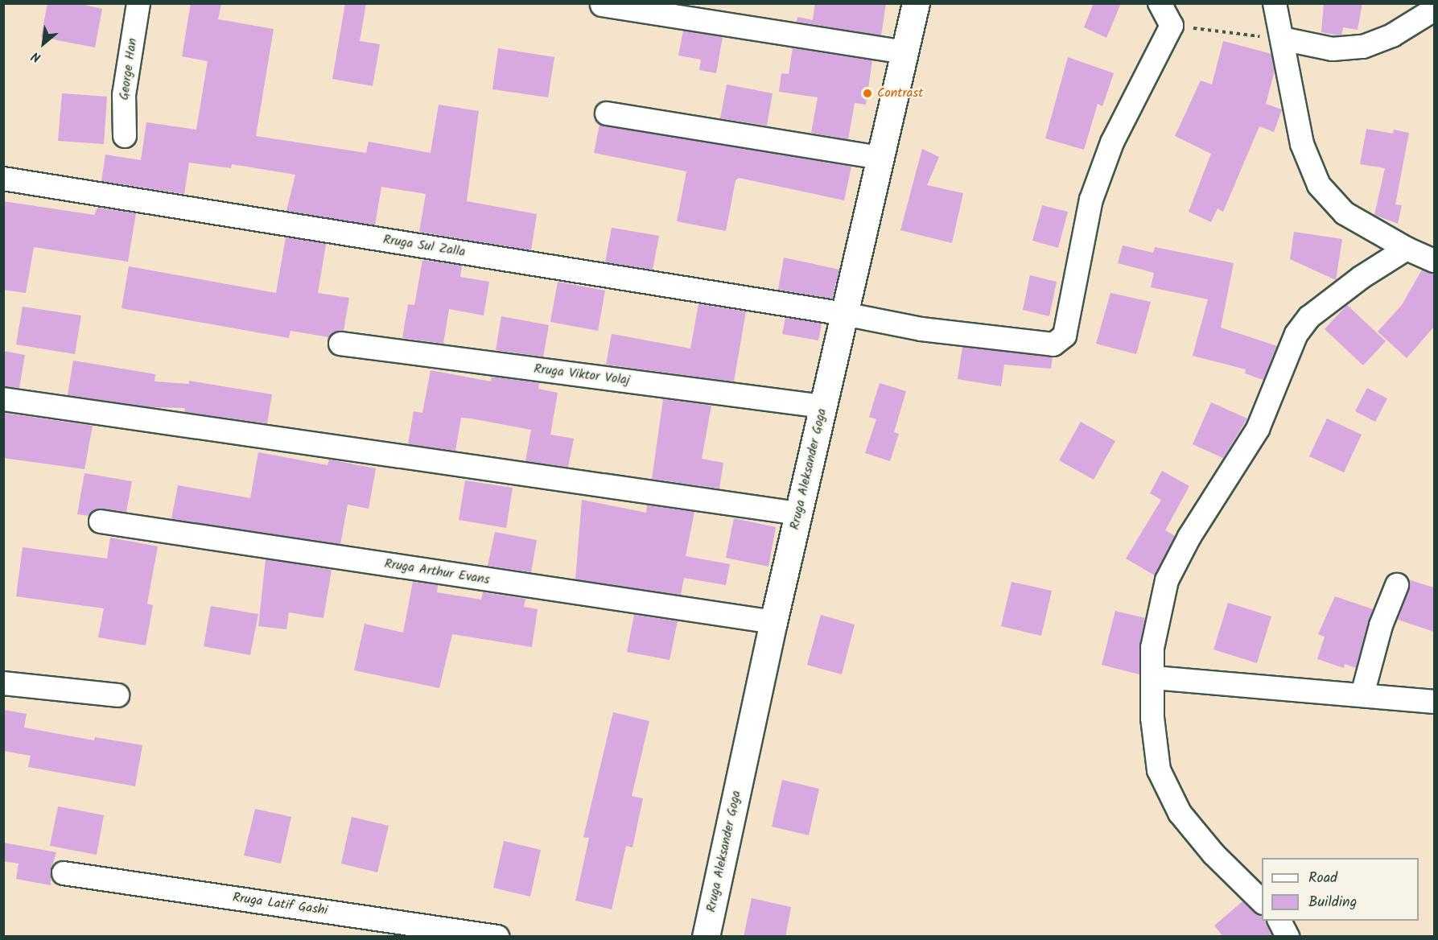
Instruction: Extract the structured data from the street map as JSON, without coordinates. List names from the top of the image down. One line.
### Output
{"streets":{"main road":["Rruga Aleksander Goga"],"street":["George Han","Rruga Sul Zalla","Rruga Viktor Volaj","Rruga Arthur Evans","Rruga Latif Gashi"]},"crossings":[["Rruga Sul Zalla","Rruga Aleksander Goga"],["Rruga Viktor Volaj","Rruga Aleksander Goga"],["Rruga Aleksander Goga","Rruga Arthur Evans"]],"places":["Contrast"],"legend":["Road","Building"],"north":"bottom left"}
